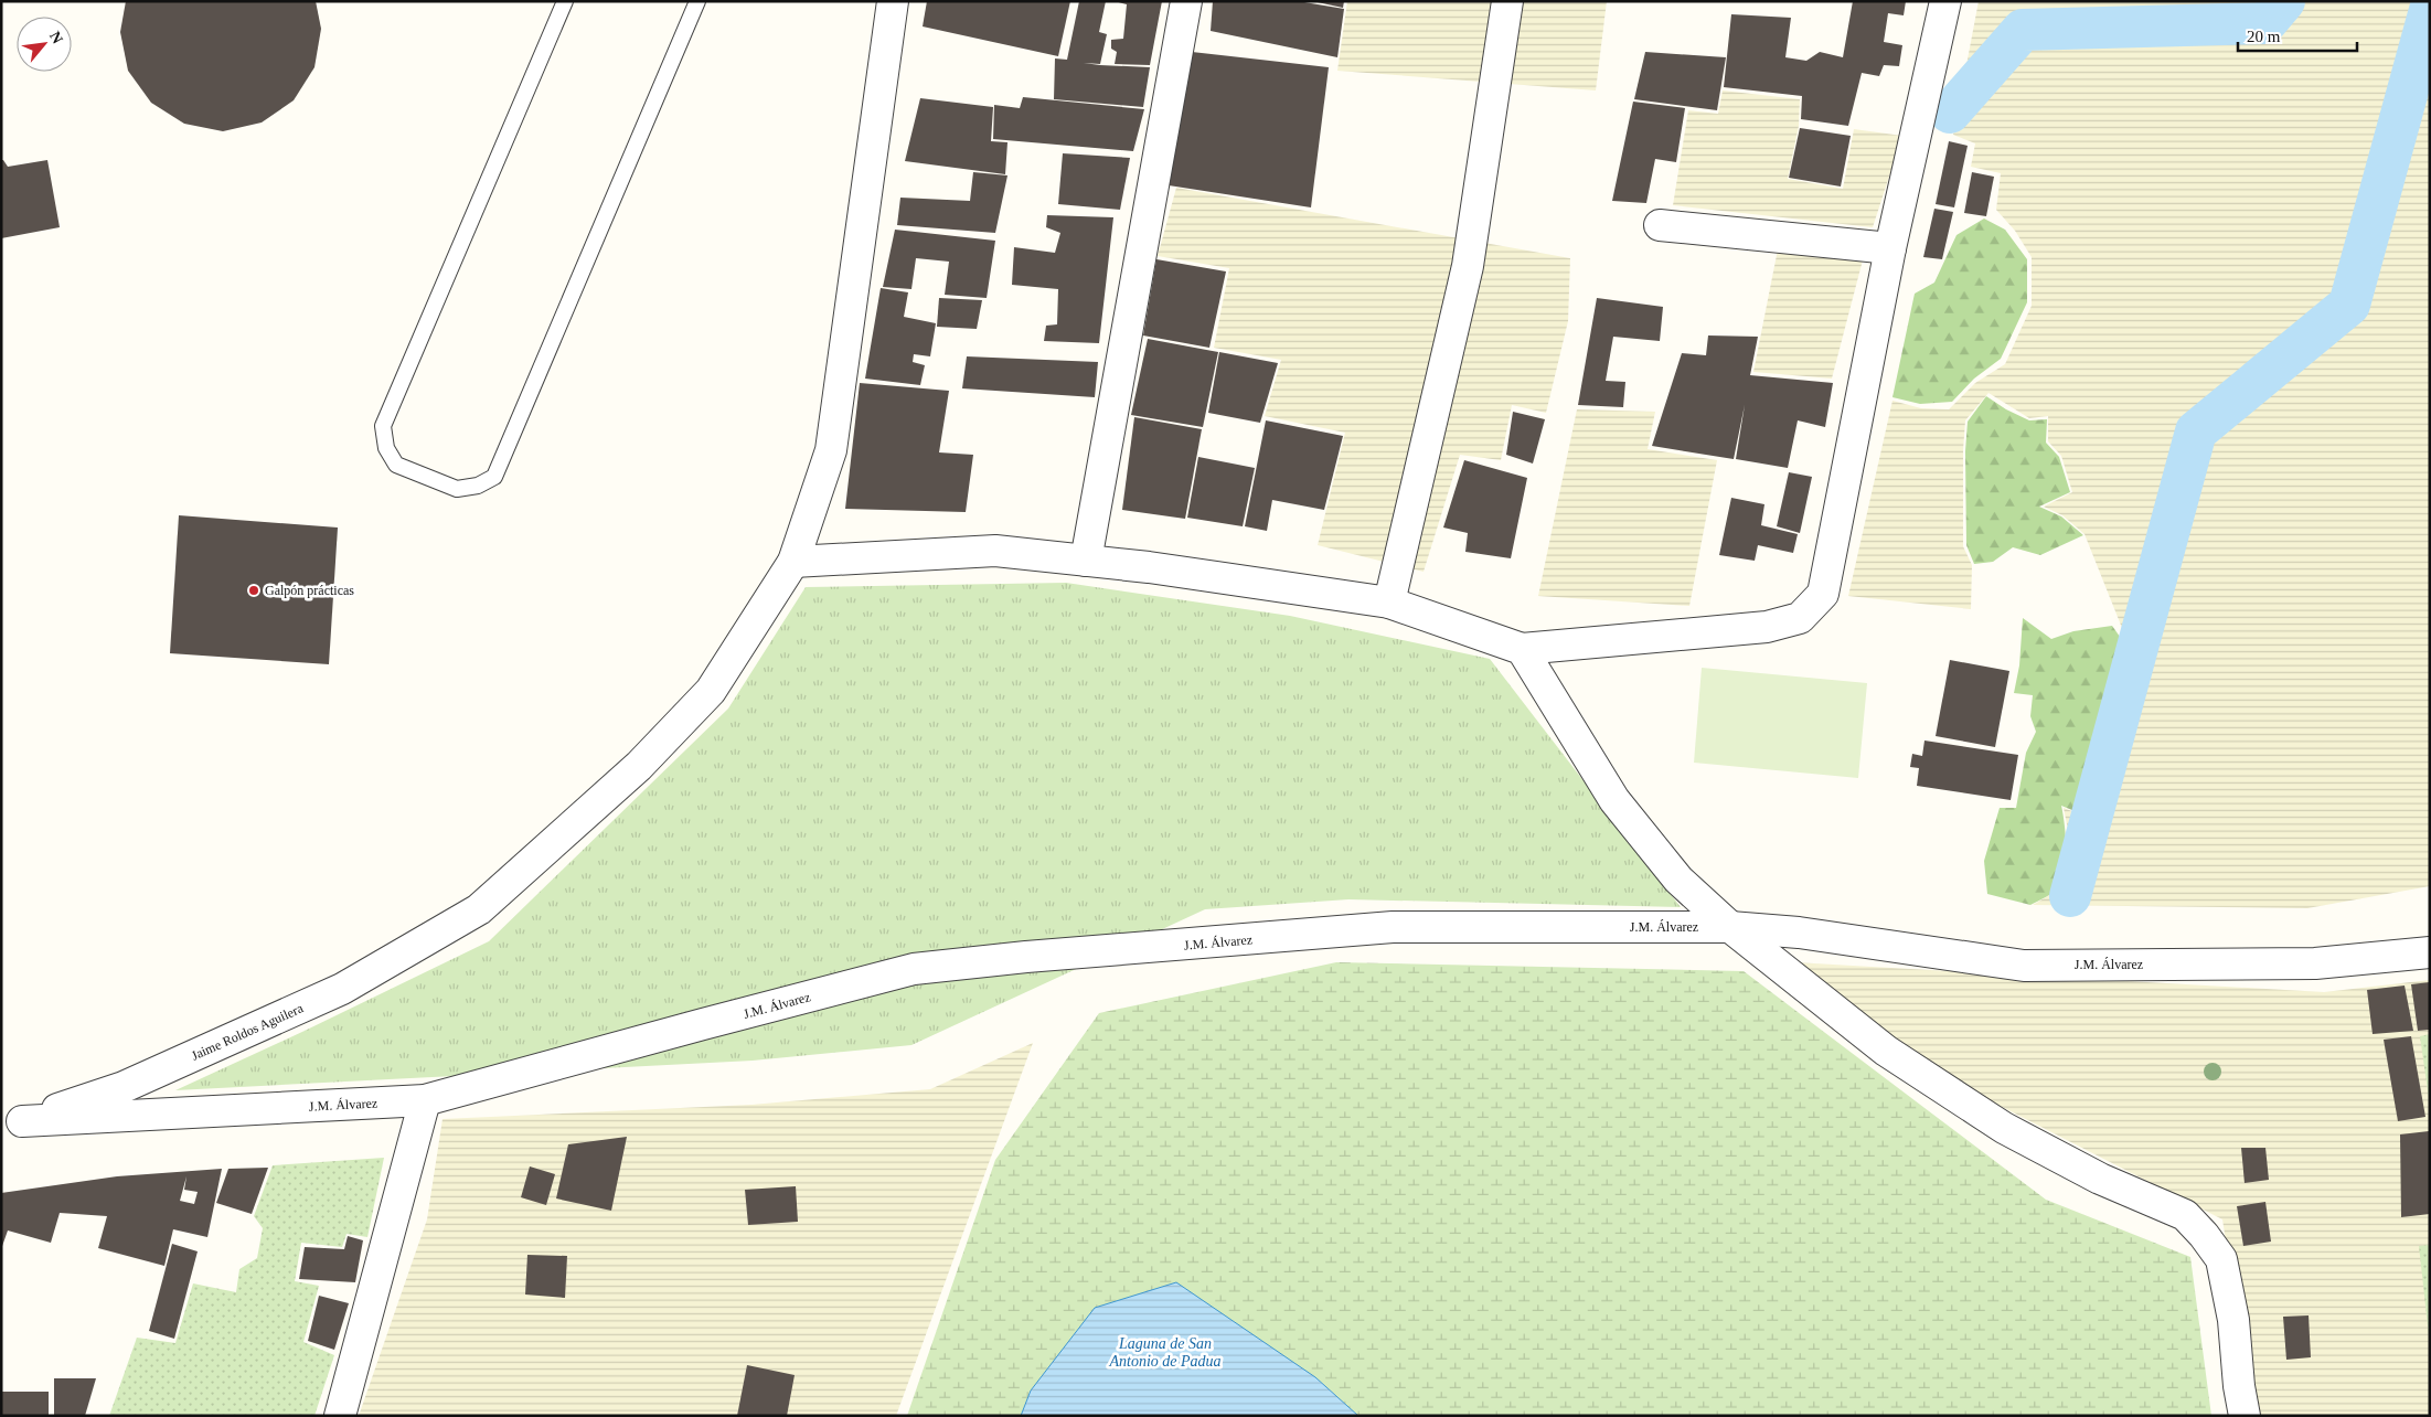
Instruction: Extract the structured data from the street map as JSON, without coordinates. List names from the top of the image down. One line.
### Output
{"streets":{"street":["J.M. Álvarez","Jaime Roldos Aguilera"]},"crossings":[["J.M. Álvarez","Jaime Roldos Aguilera"]],"water":["Laguna de San Antonio de Padua"],"places":["Galpón prácticas"],"scale_bar":"20 m","north":"top right"}
